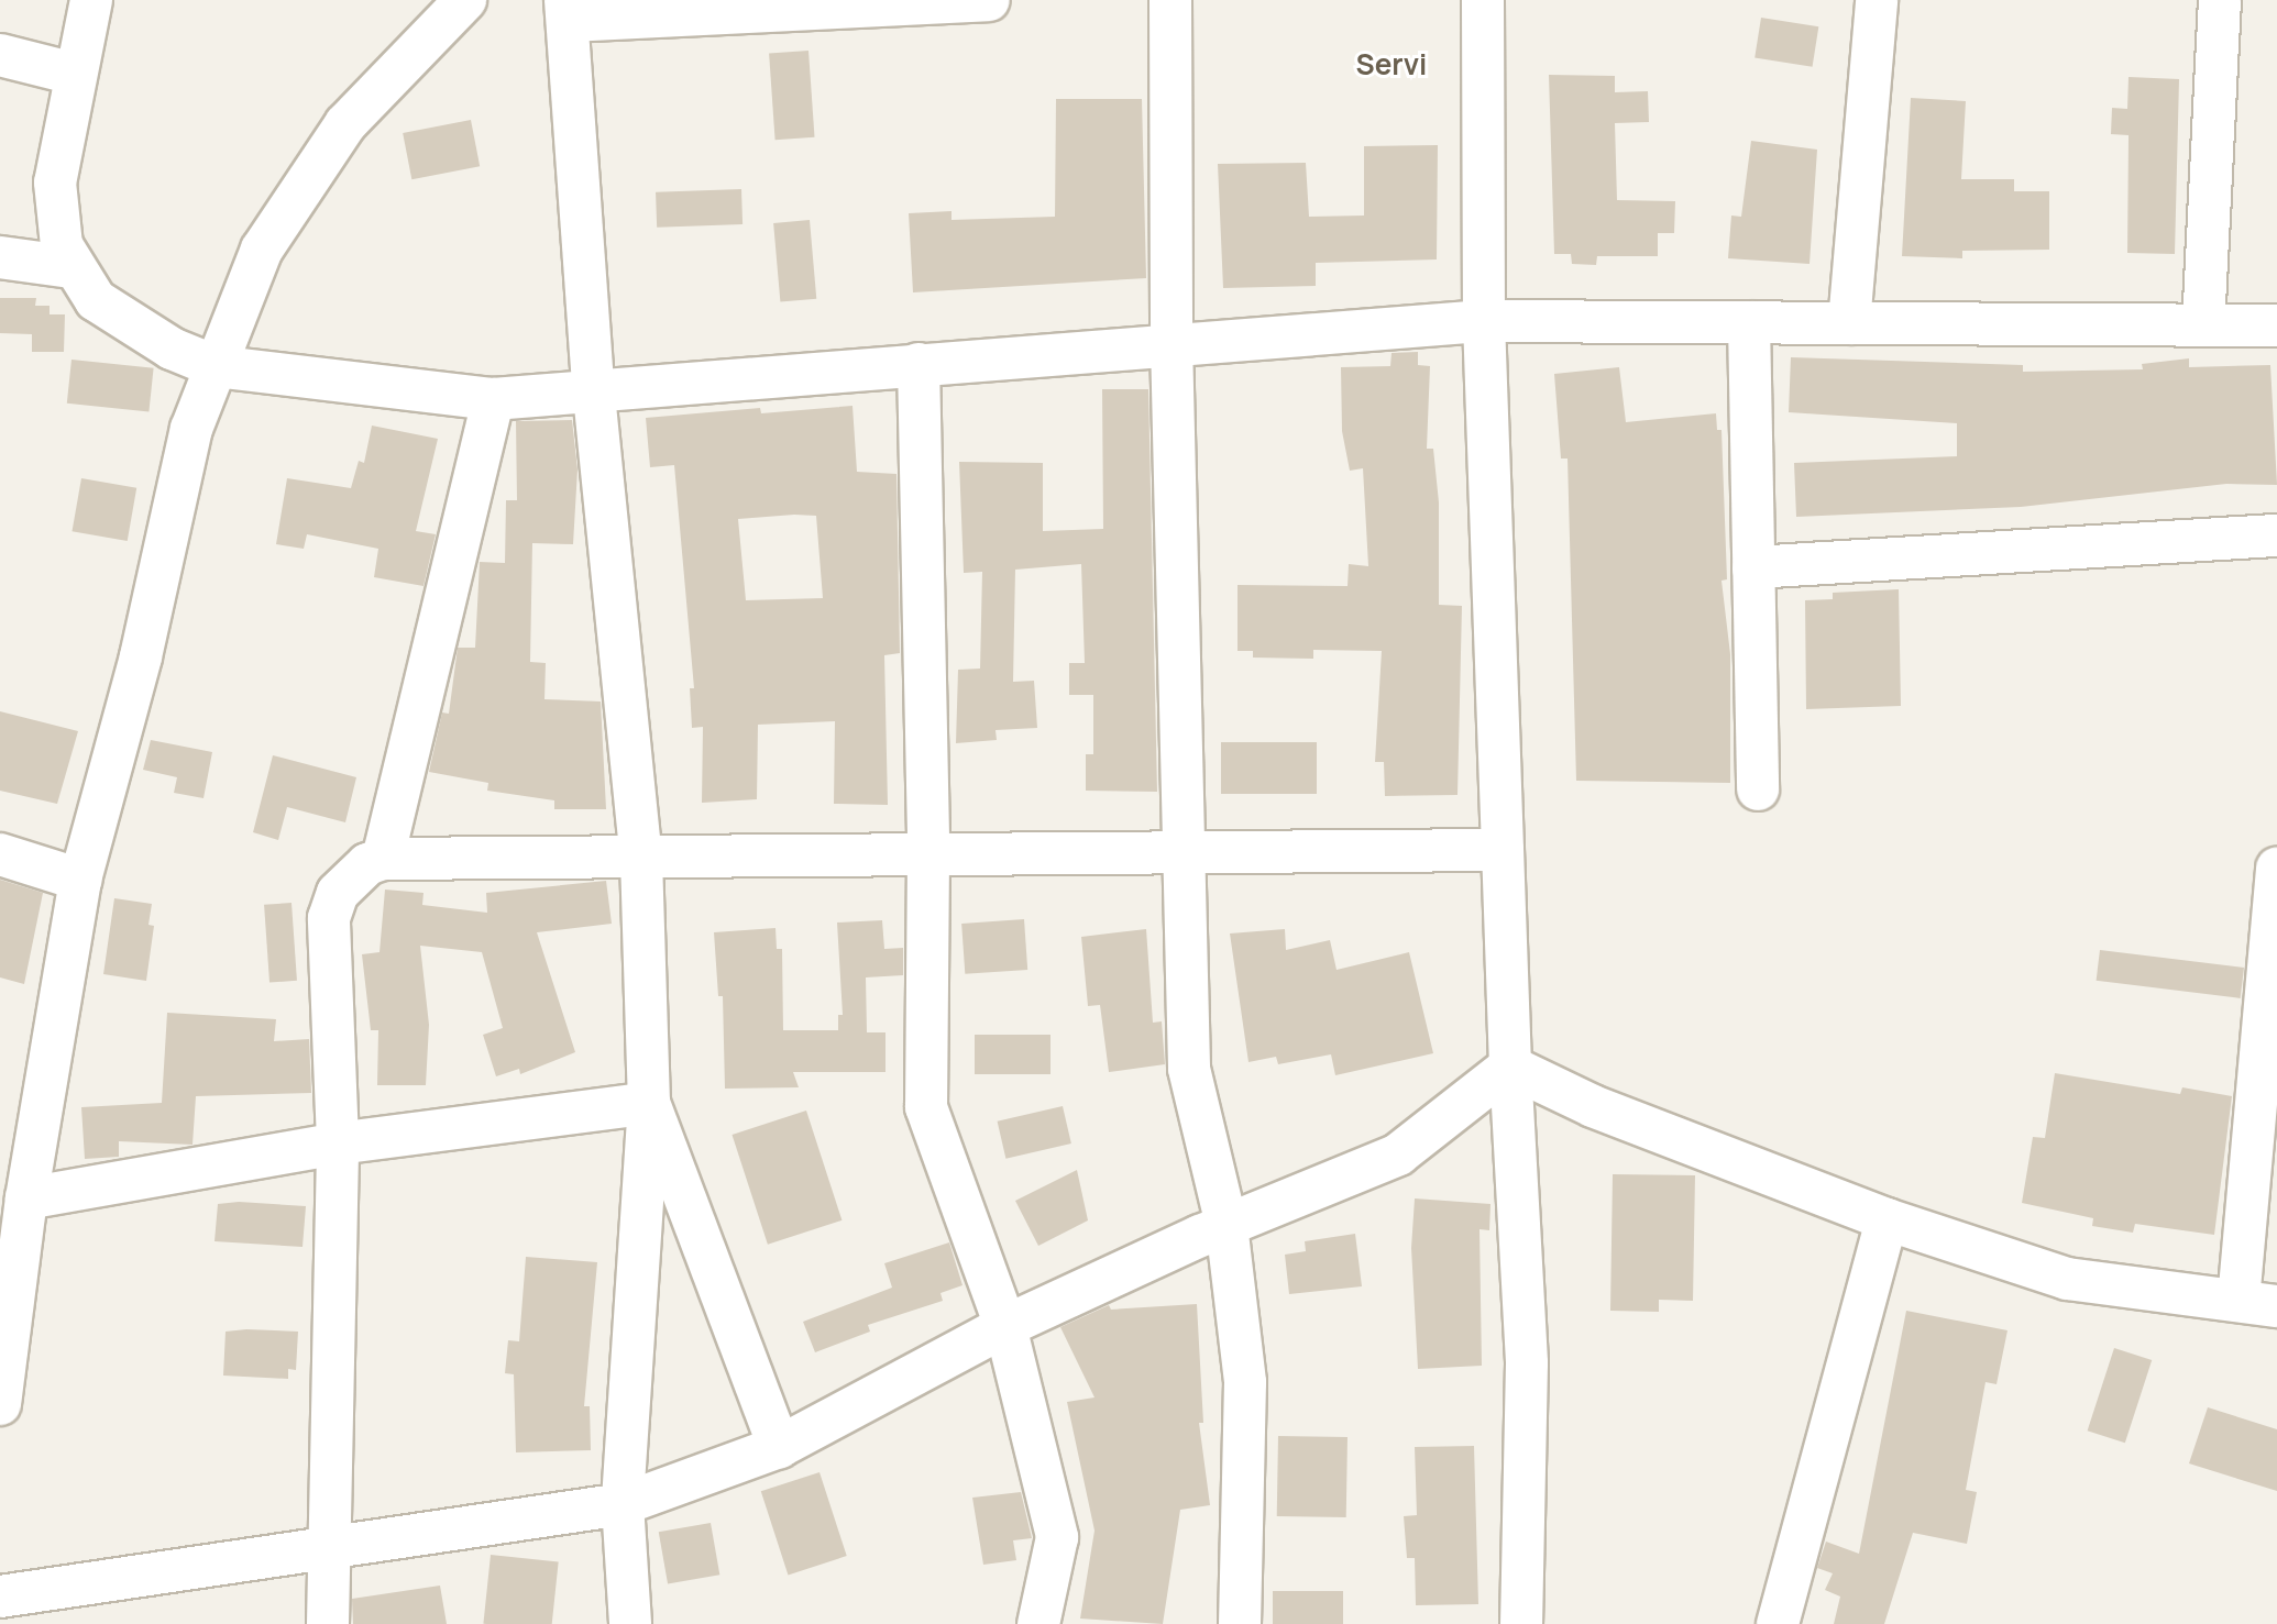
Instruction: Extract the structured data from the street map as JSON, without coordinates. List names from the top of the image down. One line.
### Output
{"districts":["Servi"]}
